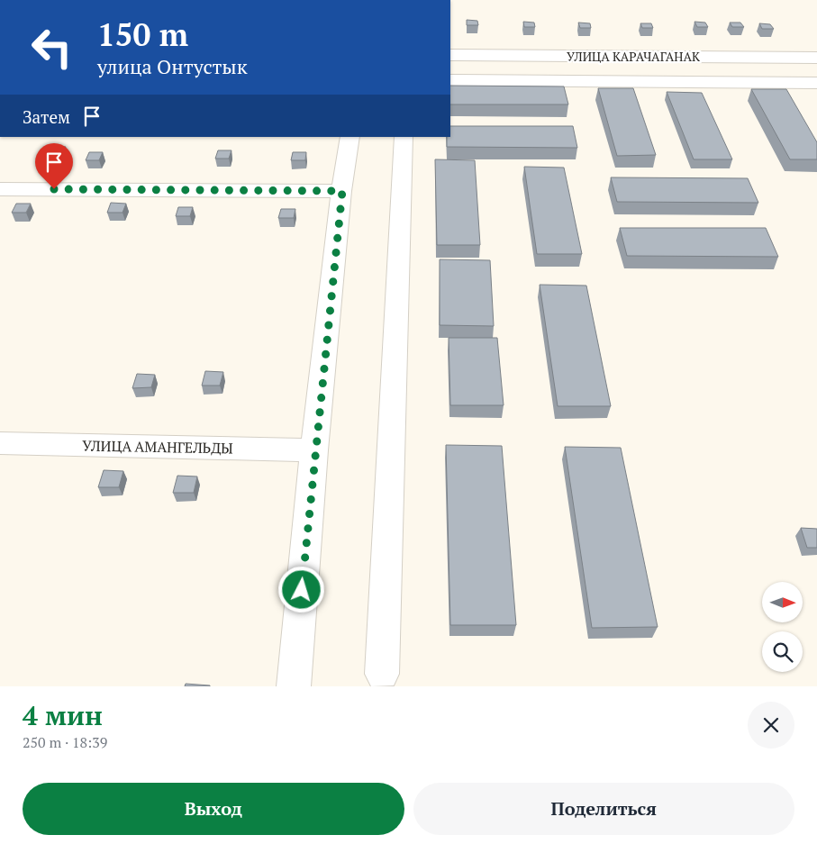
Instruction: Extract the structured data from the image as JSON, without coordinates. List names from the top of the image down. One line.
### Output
{"streets":{"street":["УЛИЦА КАРАЧАГАНАК","УЛИЦА АМАНГЕЛЬДЫ"]},"north":"right","page":{"turn":["150 m","улица Онтустык"],"then":"Затем","heading":["4 мин","250 m · 18:39"],"buttons":["Выход","Поделиться"]}}
